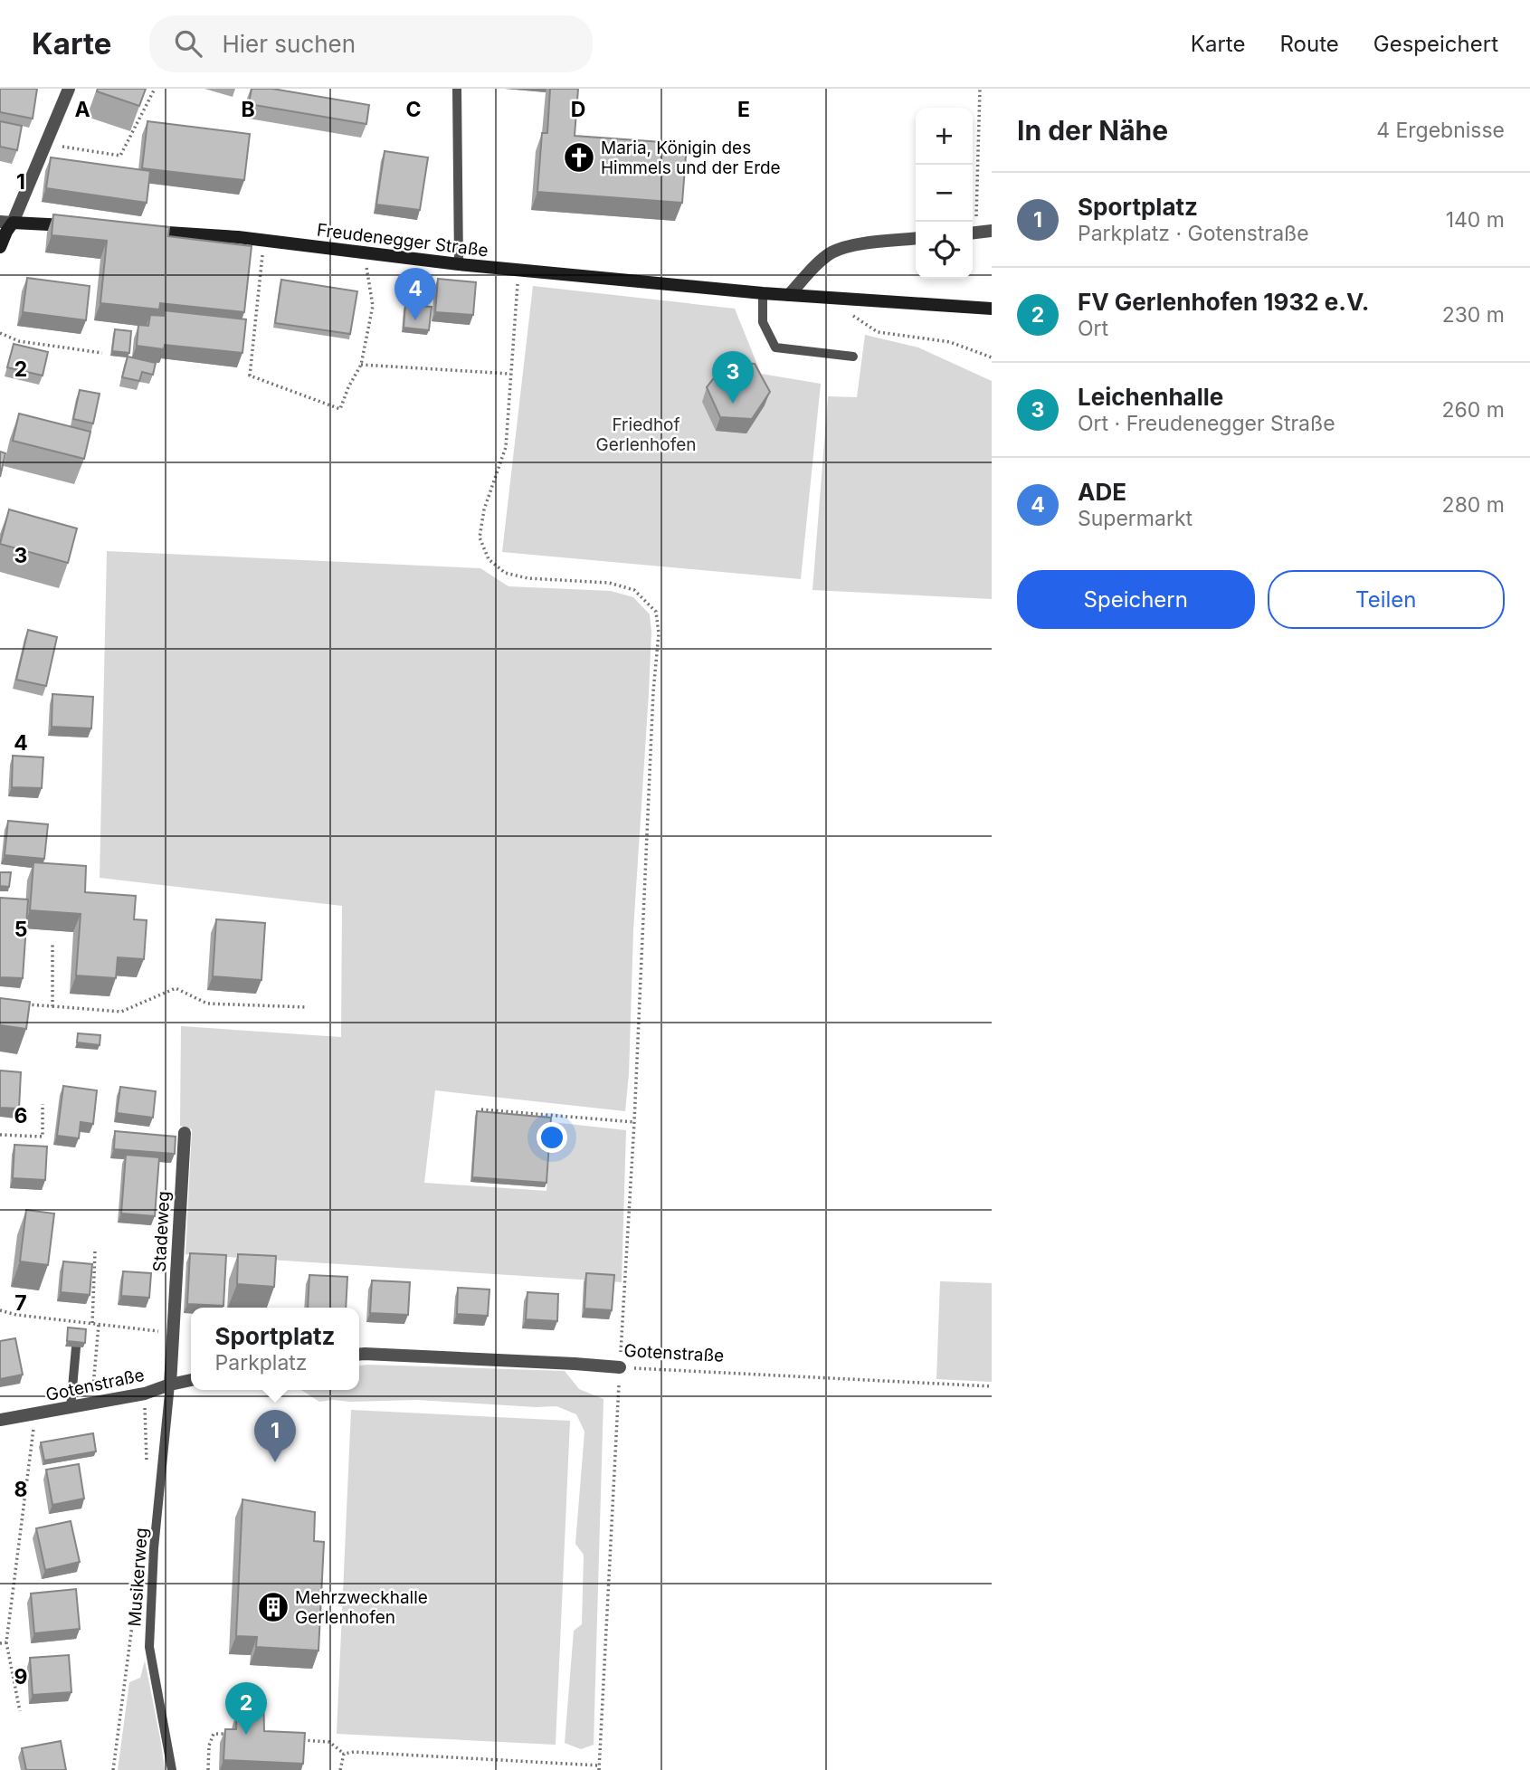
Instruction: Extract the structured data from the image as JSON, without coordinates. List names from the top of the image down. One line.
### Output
{"streets":{"street":["Freudenegger Straße","Stadeweg","Gotenstraße"],"lane":["Musikerweg"]},"crossings":[["Stadeweg","Gotenstraße"],["Stadeweg","Musikerweg"],["Gotenstraße","Musikerweg"]],"parks":["Friedhof Gerlenhofen"],"places":{"church":["Maria, Königin des Himmels und der Erde"],"building":["Mehrzweckhalle Gerlenhofen"]},"page":{"header":"Karte","search":"Hier suchen","nav":["Karte","Route","Gespeichert"],"heading":["In der Nähe","4 Ergebnisse"],"map_buttons":["+","−"],"list":[{"mark":"1","name":"Sportplatz","note":"Parkplatz · Gotenstraße","value":"140 m"},{"mark":"2","name":"FV Gerlenhofen 1932 e.V.","note":"Ort","value":"230 m"},{"mark":"3","name":"Leichenhalle","note":"Ort · Freudenegger Straße","value":"260 m"},{"mark":"4","name":"ADE","note":"Supermarkt","value":"280 m"}],"pins":["4","3","1","2"],"buttons":["Speichern","Teilen"],"popup":["Sportplatz","Parkplatz"]},"grid":{"columns":["A","B","C","D","E"],"rows":["1","2","3","4","5","6","7","8","9"]}}
